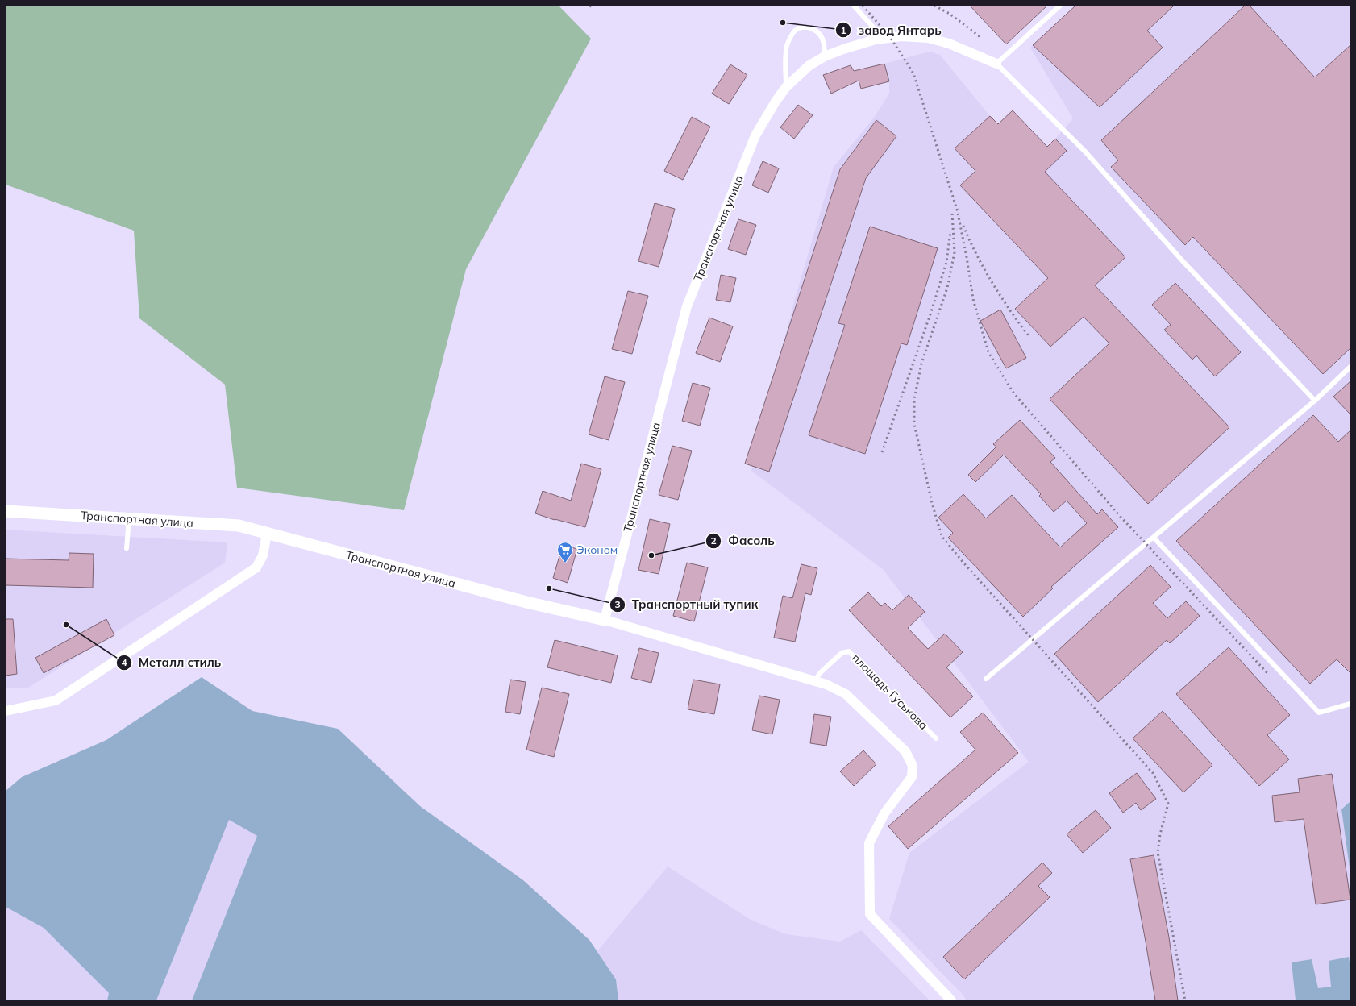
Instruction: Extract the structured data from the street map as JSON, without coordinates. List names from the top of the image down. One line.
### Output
{"streets":{"street":["Транспортная улица"],"lane":["площадь Гуськова"]},"places":{"other":["завод Янтарь","Фасоль","Транспортный тупик","Металл стиль"],"supermarket":["Эконом"]}}
